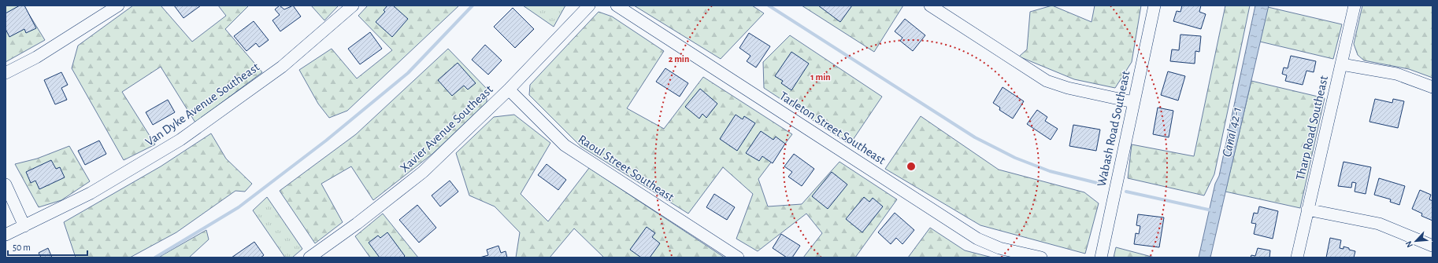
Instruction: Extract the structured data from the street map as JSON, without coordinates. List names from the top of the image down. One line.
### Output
{"streets":{"street":["Van Dyke Avenue Southeast","Tarleton Street Southeast","Tharp Road Southeast","Xavier Avenue Southeast","Wabash Road Southeast","Raoul Street Southeast"]},"crossings":[["Xavier Avenue Southeast","Raoul Street Southeast"]],"water":["Canal 42-1"],"scale_bar":"50 m","north":"bottom left","rings":["2 min","1 min"]}
